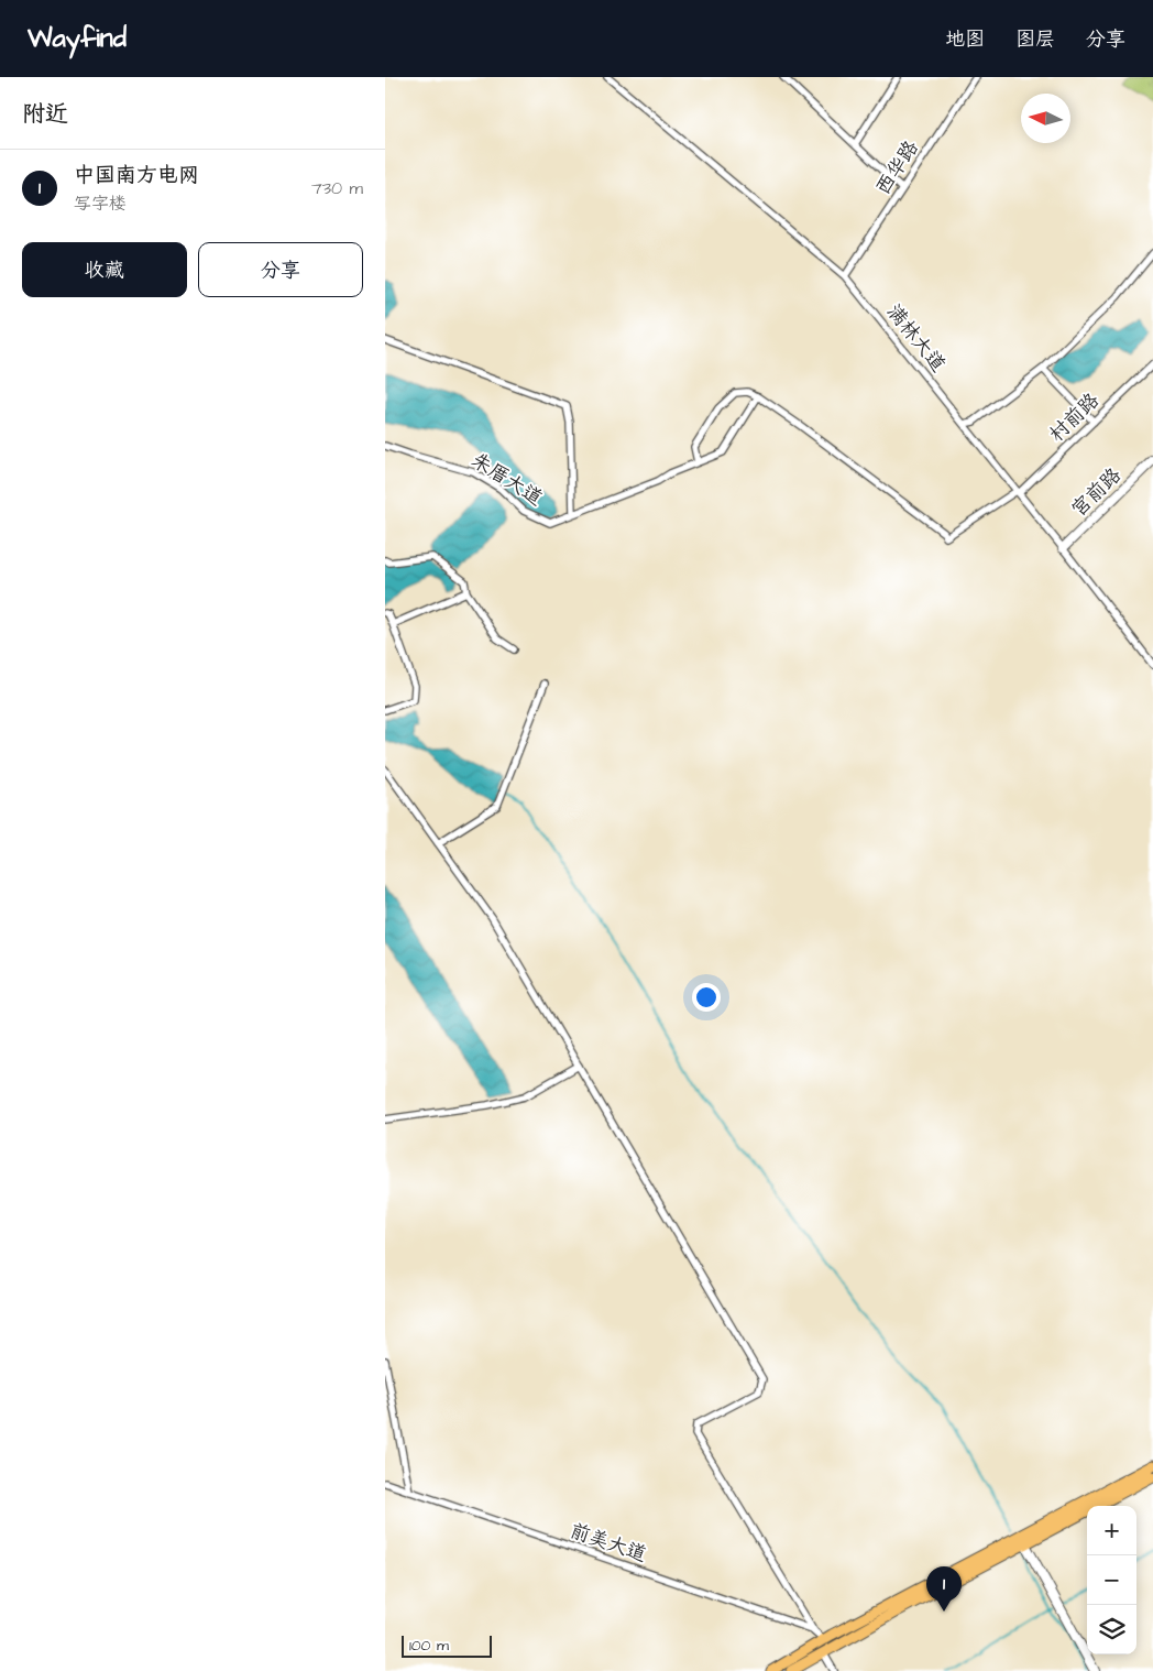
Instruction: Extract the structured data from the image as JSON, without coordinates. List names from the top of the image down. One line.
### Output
{"streets":{"street":["西华路","满林大道","村前路","朱厝大道","宫前路","前美大道"]},"crossings":[["西华路","满林大道"],["满林大道","村前路"],["满林大道","宫前路"],["村前路","朱厝大道"]],"scale_bar":"100 m","north":"left","page":{"header":"Wayfind","nav":["地图","图层","分享"],"heading":"附近","list":[{"mark":"1","name":"中国南方电网","note":"写字楼","value":"730 m"}],"buttons":["收藏","分享"],"map_buttons":["+","−"],"pins":"1","scale":"100 m"}}
